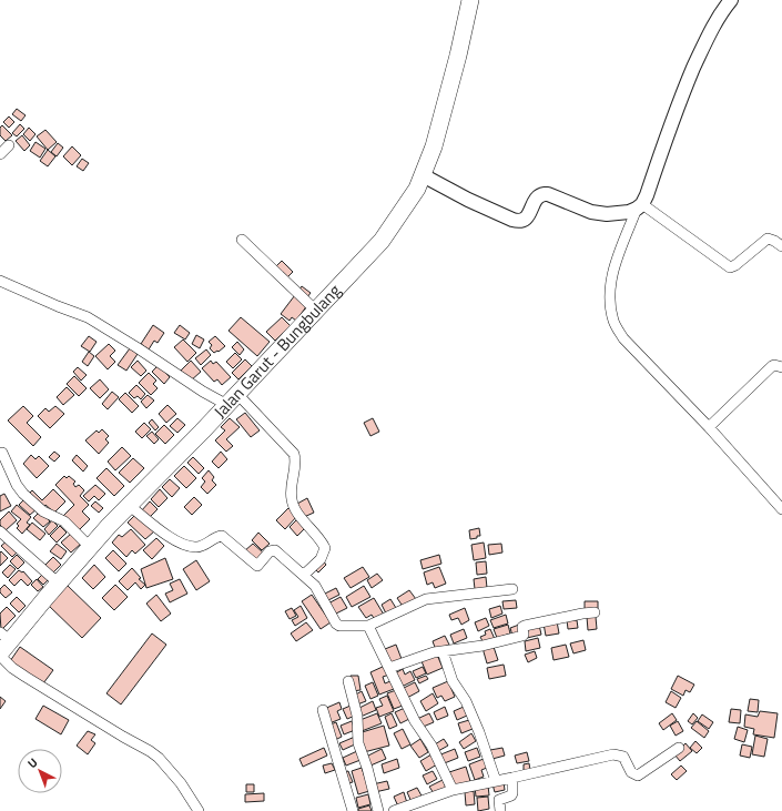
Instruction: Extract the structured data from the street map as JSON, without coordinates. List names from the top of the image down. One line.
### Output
{"streets":{"main road":["Jalan Garut - Bungbulang"]},"north":"top left"}
